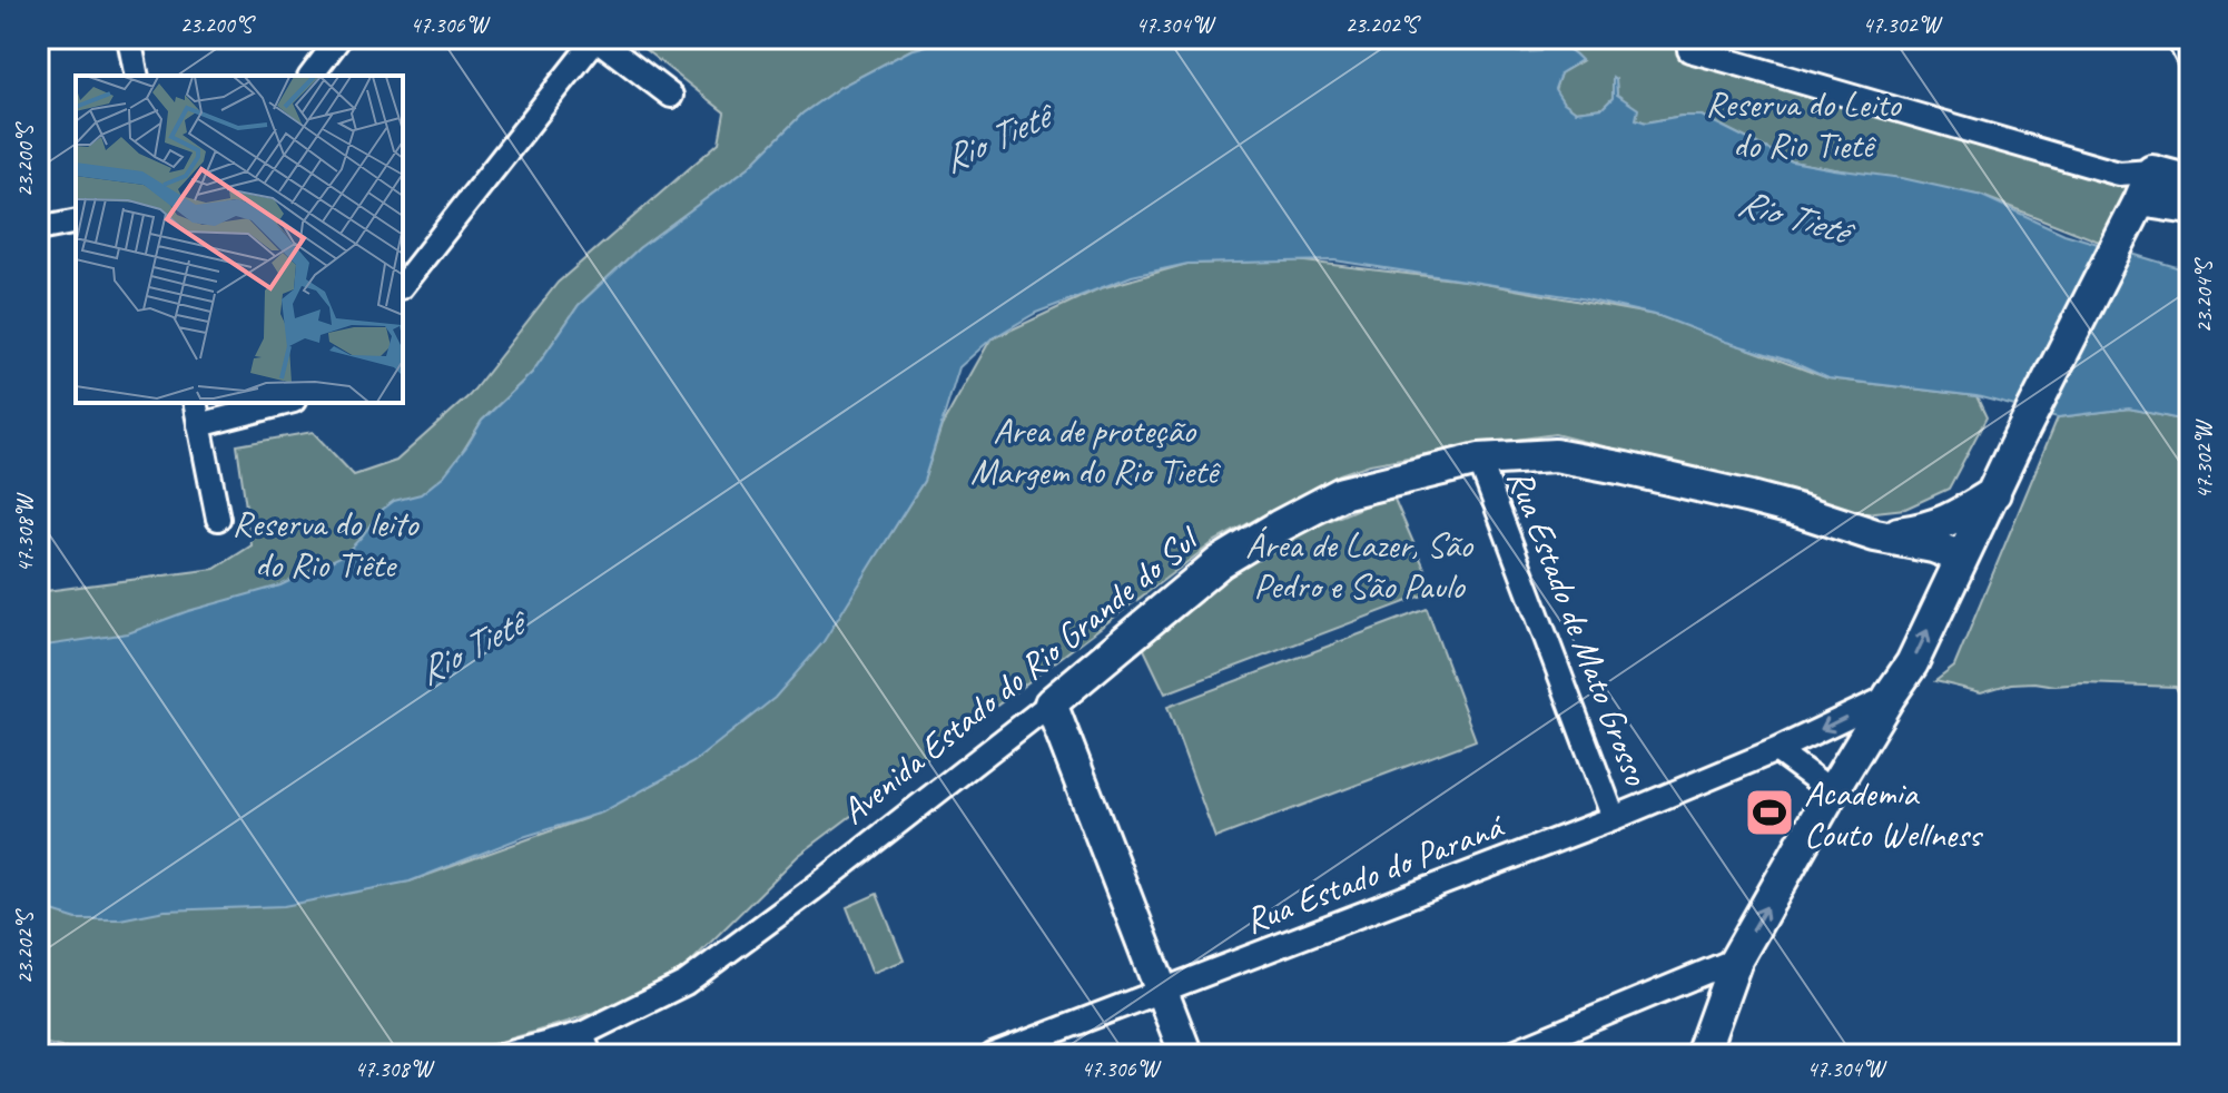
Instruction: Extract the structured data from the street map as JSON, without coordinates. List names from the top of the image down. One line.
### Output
{"streets":{"street":["Rua Estado de Mato Grosso","Avenida Estado do Rio Grande do Sul","Rua Estado do Paraná"]},"crossings":[["Rua Estado de Mato Grosso","Avenida Estado do Rio Grande do Sul"],["Rua Estado de Mato Grosso","Rua Estado do Paraná"]],"water":["Rio Tietê"],"parks":["Reserva do Leito do Rio Tietê","Area de proteção Margem do Rio Tietê","Reserva do leito do Rio Tiête","Área de Lazer, São Pedro e São Paulo"],"places":{"sports":["Academia Couto Wellness"]},"coordinates":["23.200°S","47.306°W","47.304°W","23.202°S","47.302°W","23.204°S","47.308°W"]}
